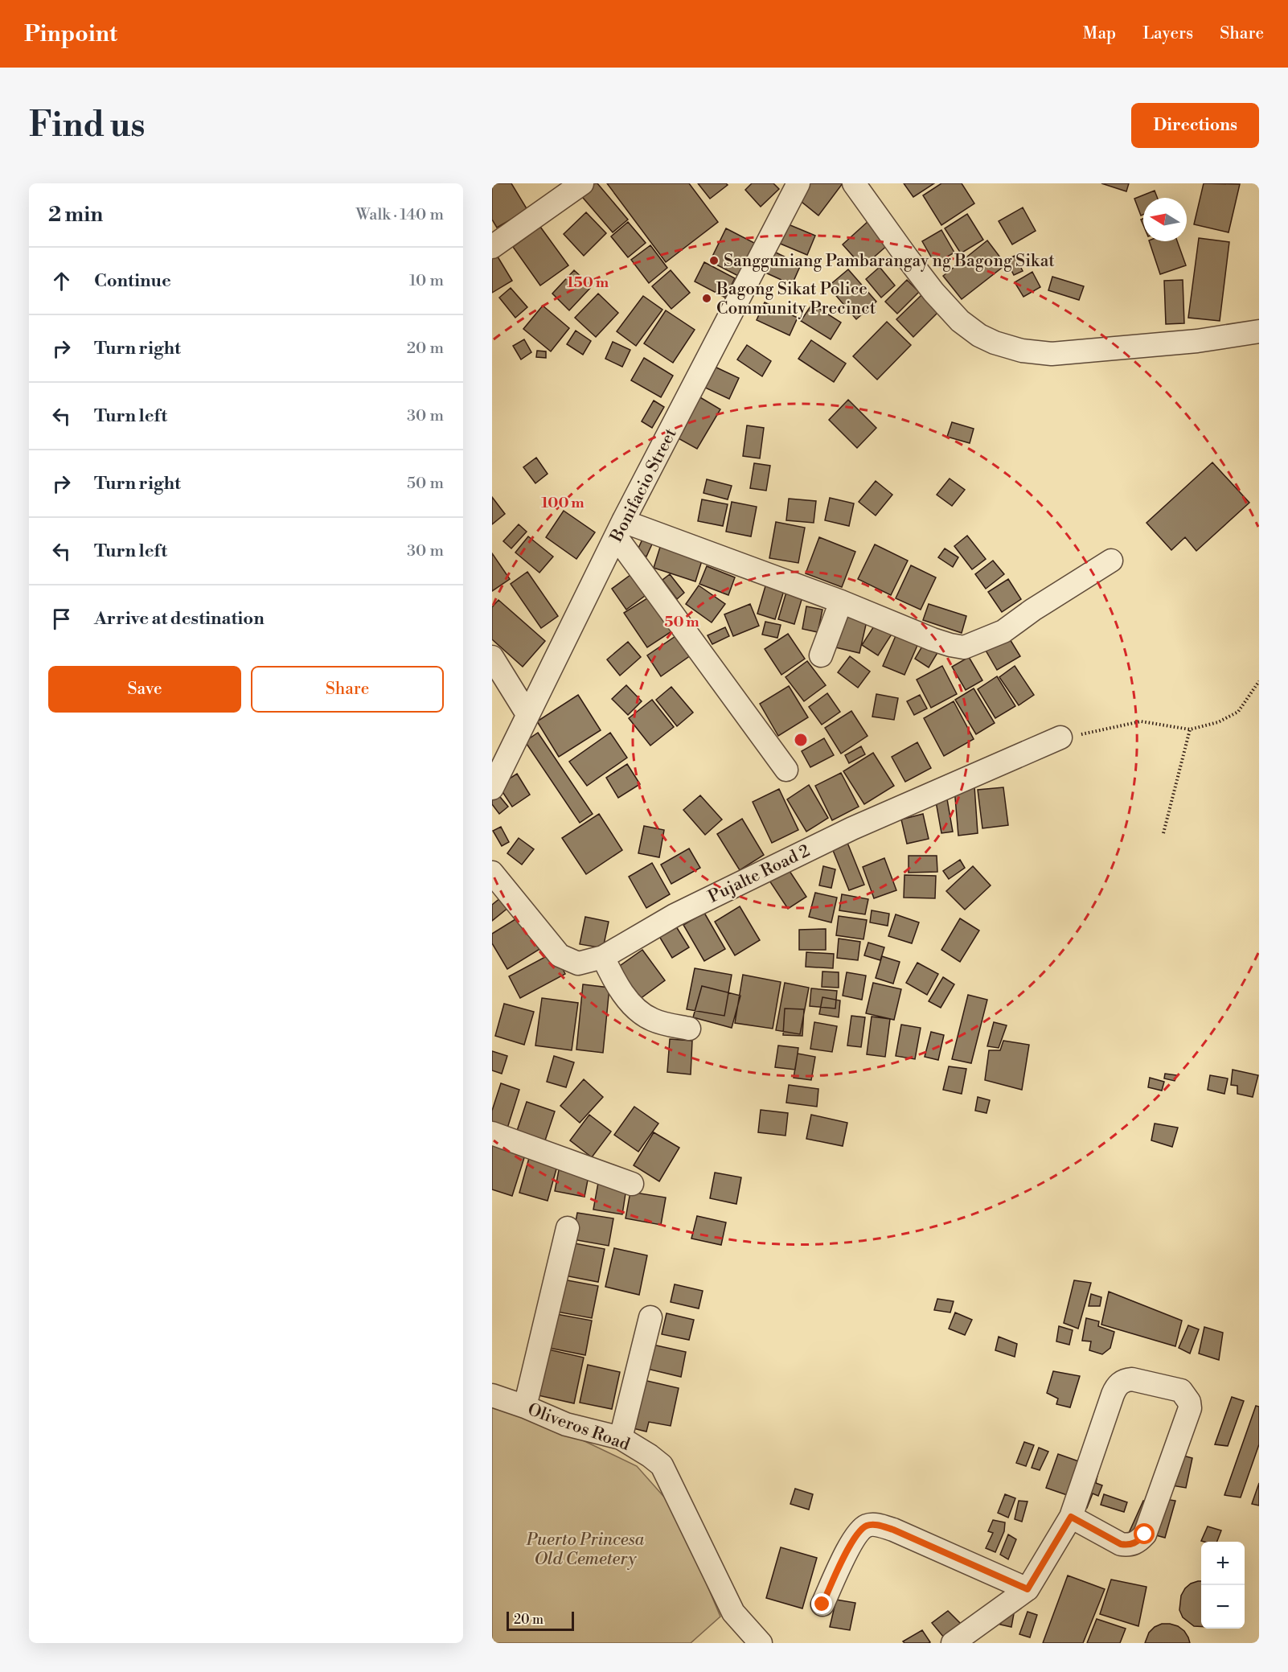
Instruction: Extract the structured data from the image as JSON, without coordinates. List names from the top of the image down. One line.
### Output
{"streets":{"street":["Bonifacio Street","Pujalte Road 2","Oliveros Road"]},"parks":["Puerto Princesa Old Cemetery"],"places":["Sangguniang Pambarangay ng Bagong Sikat","Bagong Sikat Police Community Precinct"],"scale_bar":"20 m","north":"left","page":{"header":"Pinpoint","nav":["Map","Layers","Share"],"buttons":["Directions",["Save","Share"]],"title":"Find us","heading":["2 min","Walk · 140 m"],"list":[["Continue","10 m"],["Turn right","20 m"],["Turn left","30 m"],["Turn right","50 m"],["Turn left","30 m"],"Arrive at destination"],"map_buttons":["+","−"],"scale":"20 m"},"rings":["150 m","100 m","50 m"]}
